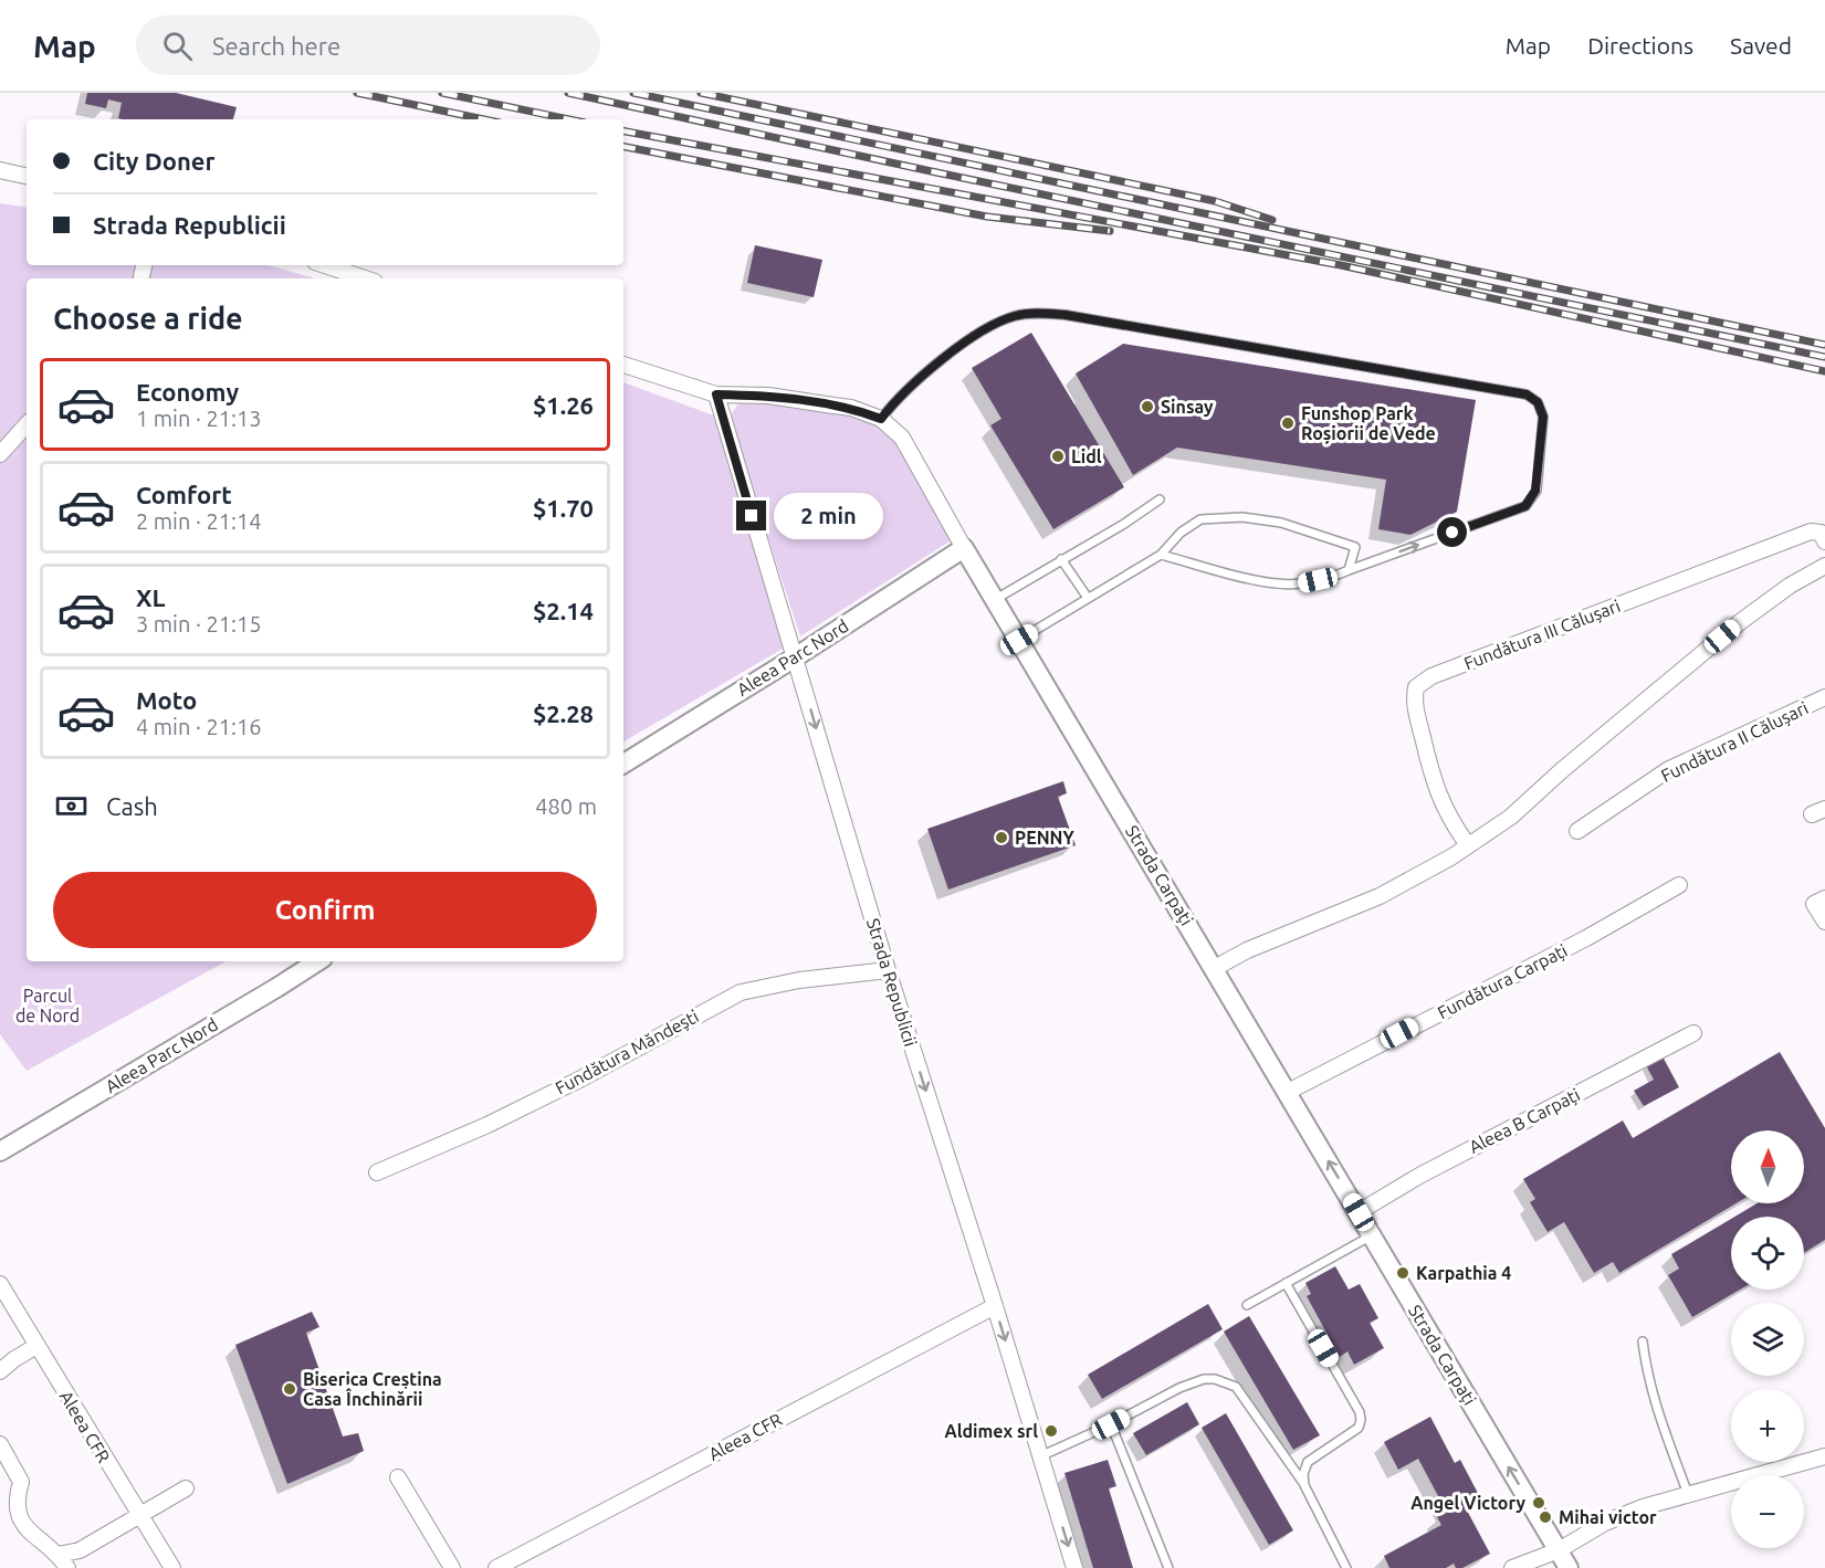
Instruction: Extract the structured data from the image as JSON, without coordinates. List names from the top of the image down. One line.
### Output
{"streets":{"street":["Fundătura III Călușari","Aleea Parc Nord","Fundătura II Călușari","Strada Carpați","Fundătura Carpați","Strada Republicii","Fundătura Măndești","Aleea B Carpați","Aleea CFR"]},"crossings":[["Aleea Parc Nord","Strada Carpați"],["Aleea Parc Nord","Strada Republicii"],["Strada Carpați","Fundătura Carpați"],["Strada Carpați","Strada Republicii"],["Strada Carpați","Aleea B Carpați"],["Strada Republicii","Fundătura Măndești"],["Strada Republicii","Aleea CFR"]],"one_way":["Strada Republicii"],"parks":["Parcul de Nord"],"places":["Sinsay","Funshop Park Roșiorii de Vede","Lidl","PENNY","Karpathia 4","Biserica Creștina Casa Închinării","Aldimex srl","Angel Victory","Mihai victor"],"north":"top","page":{"header":"Map","search":"Search here","nav":["Map","Directions","Saved"],"banner":["City Doner","Strada Republicii"],"heading":"Choose a ride","list":[{"name":"Economy","note":"1 min · 21:13","value":"$1.26"},{"name":"Comfort","note":"2 min · 21:14","value":"$1.70"},{"name":"XL","note":"3 min · 21:15","value":"$2.14"},{"name":"Moto","note":"4 min · 21:16","value":"$2.28"}],"bubble":"2 min","pay":["Cash","480 m"],"buttons":"Confirm","map_buttons":["+","−"]}}
